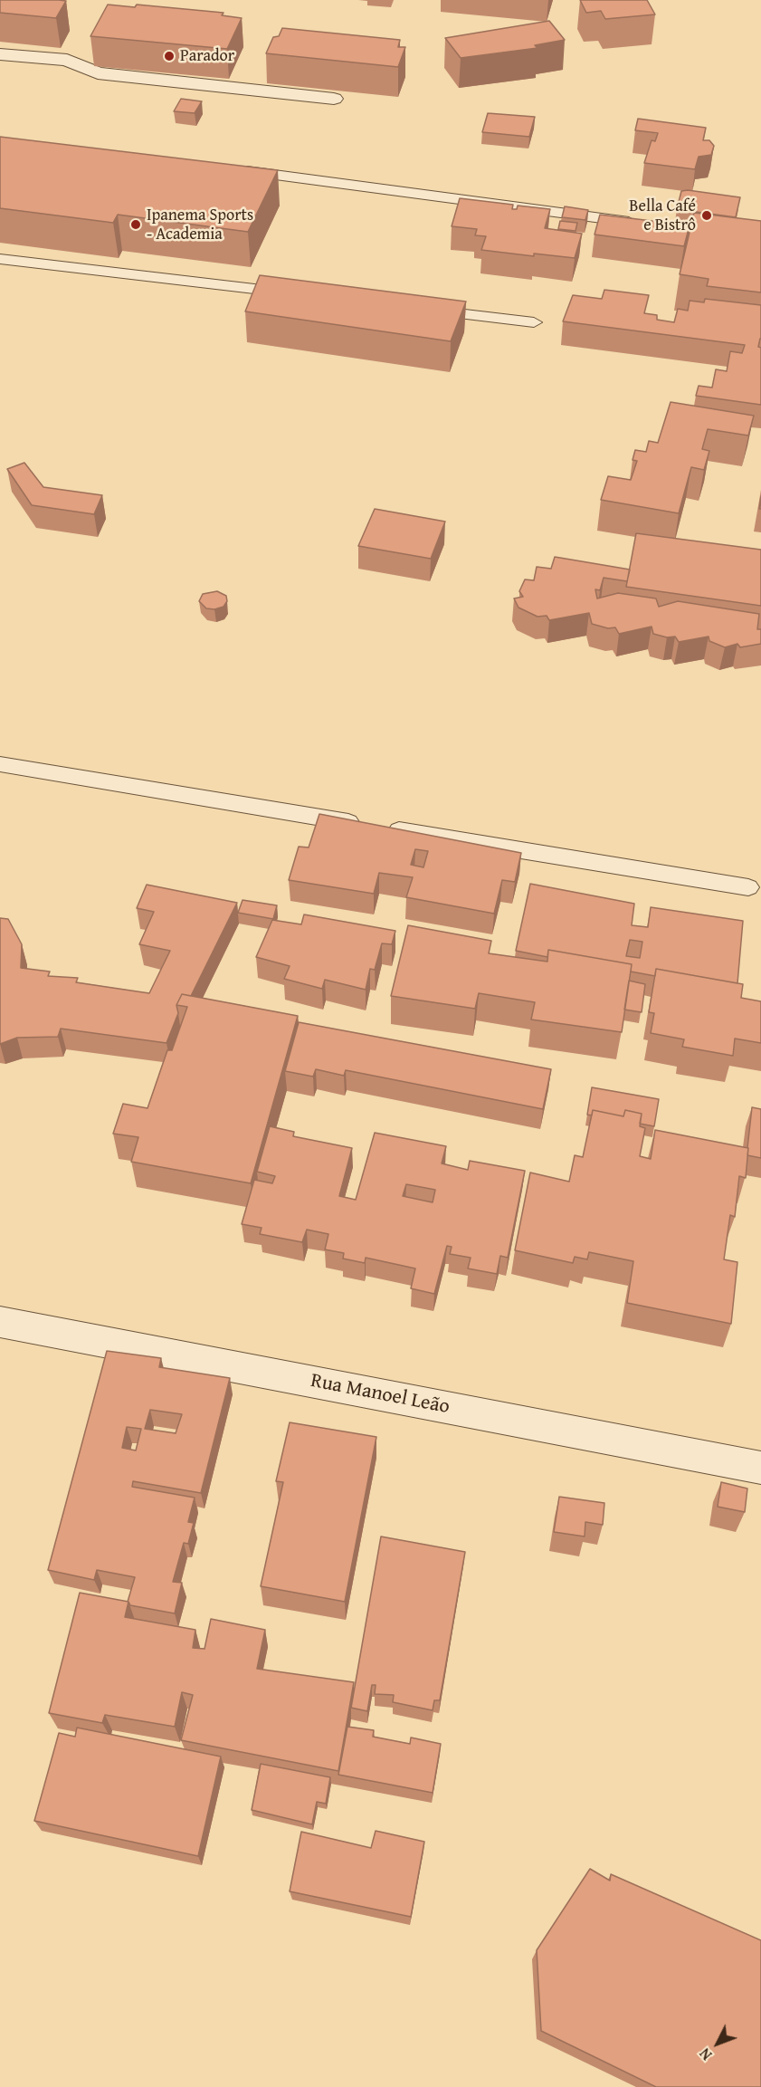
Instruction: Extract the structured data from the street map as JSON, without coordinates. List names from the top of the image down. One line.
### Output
{"streets":{"street":["Rua Manoel Leão"]},"places":["Parador","Bella Café e Bistrô","Ipanema Sports - Academia"],"north":"bottom left"}
